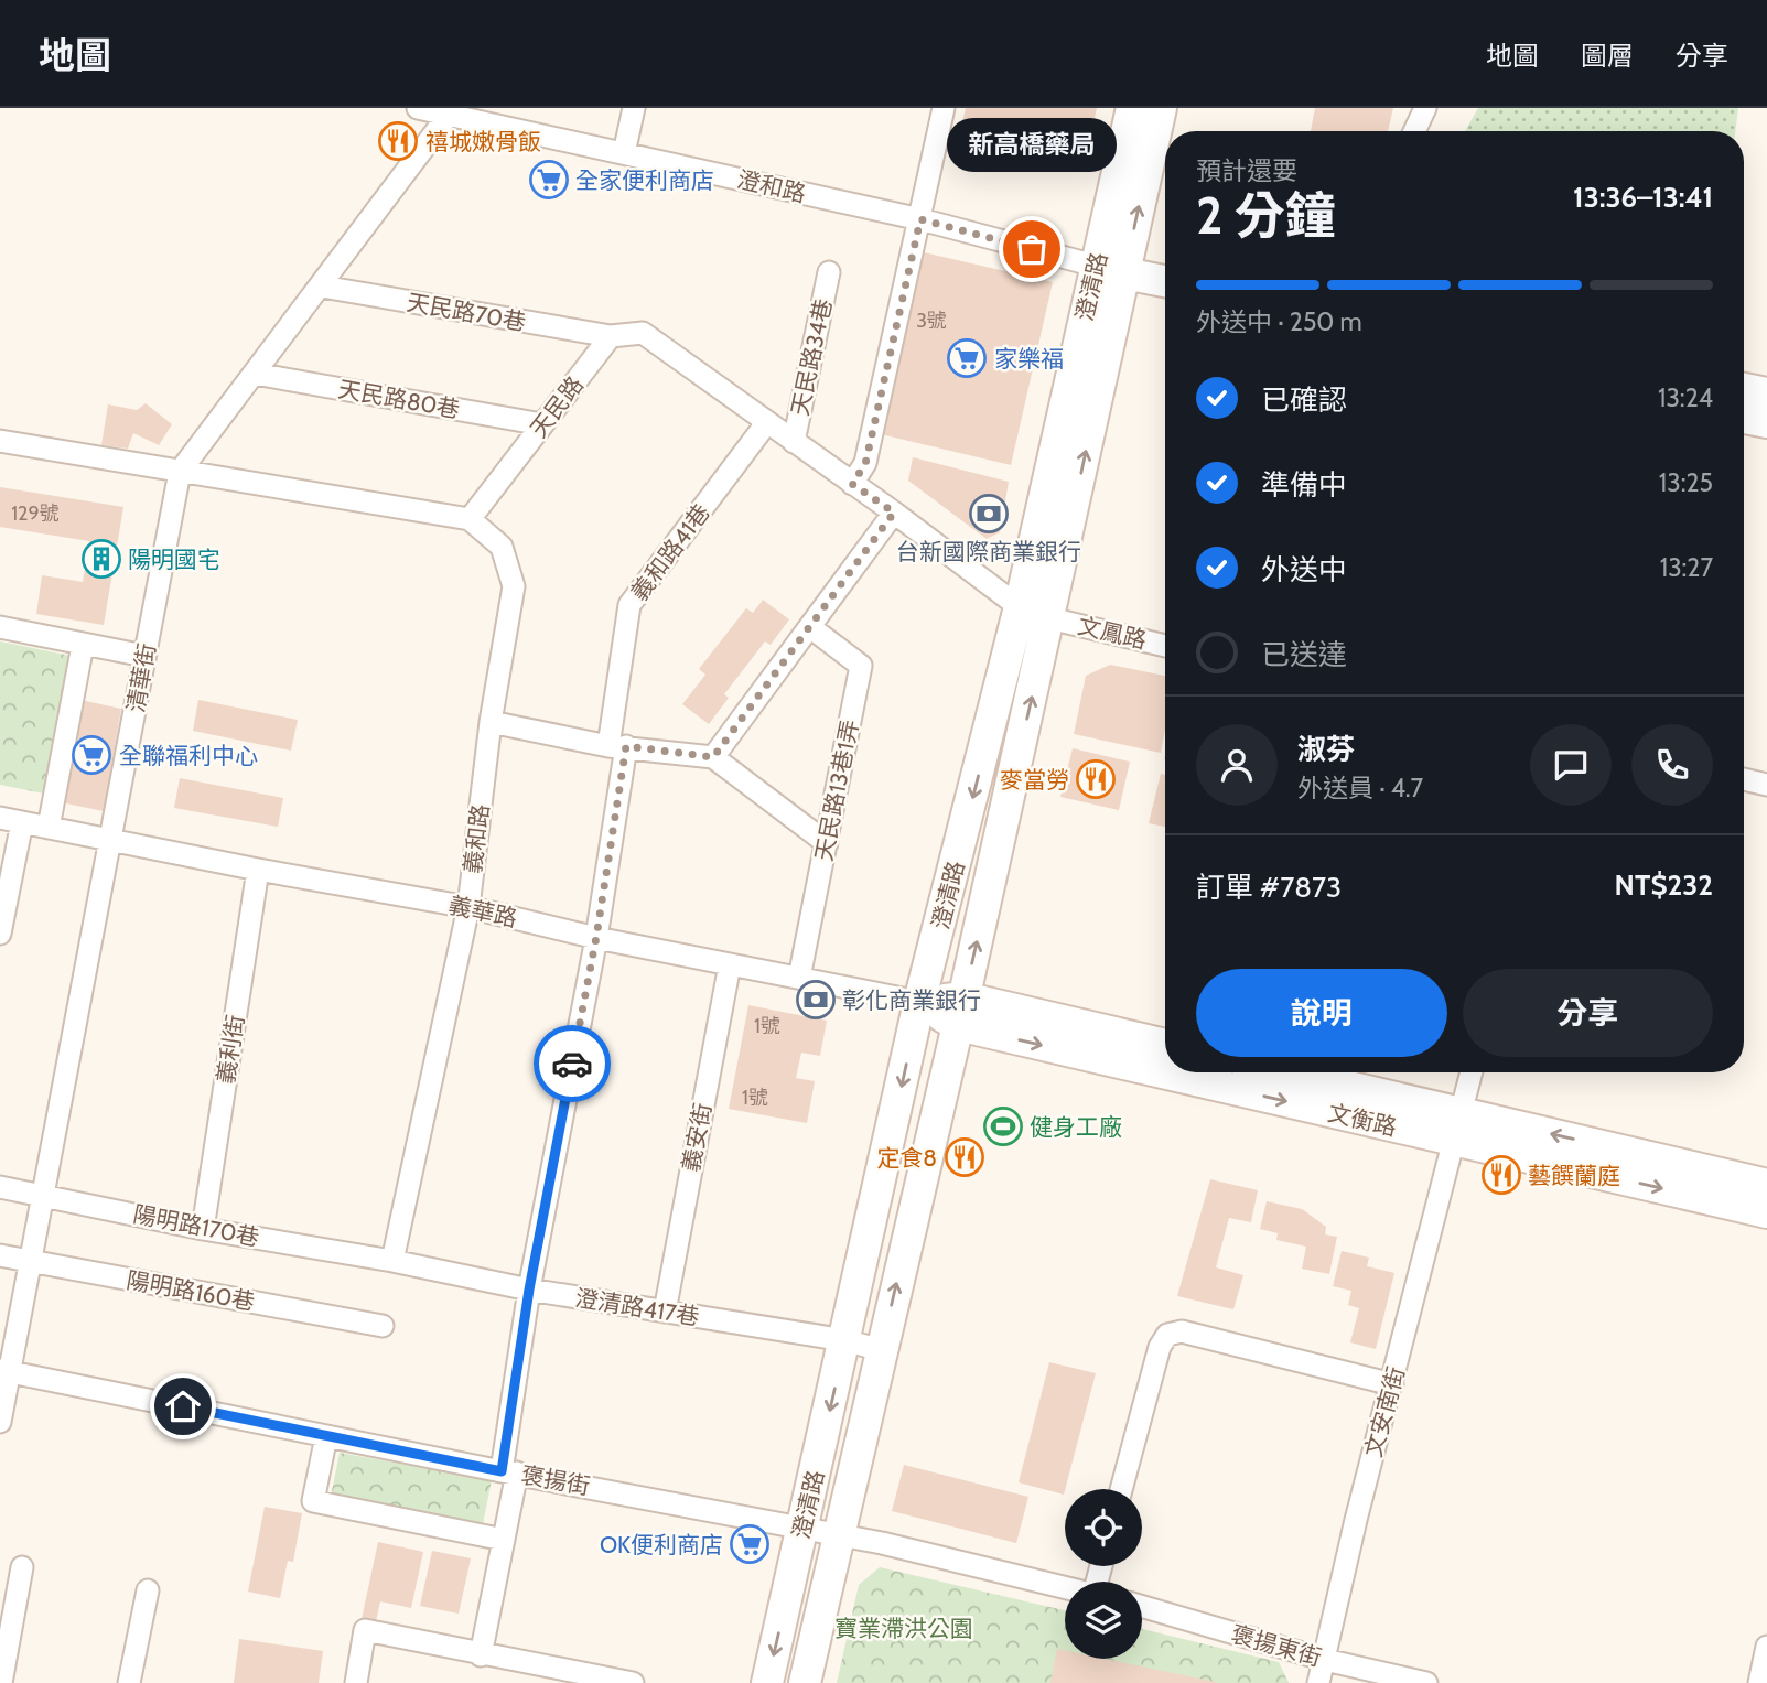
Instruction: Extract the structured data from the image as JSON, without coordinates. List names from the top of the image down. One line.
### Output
{"streets":{"main road":["澄清路","義華路","文衡路"],"street":["澄和路","天民路70巷","天民路34巷","天民路80巷","天民路","義和路41巷","文鳳路","清華街","天民路13巷1弄","義和路","義利街","義安街","陽明路170巷","陽明路160巷","澄清路417巷","文安南街","褒揚街","褒揚東街"]},"crossings":[["澄和路","澄清路"],["澄和路","清華街"],["澄清路","文鳳路"],["澄清路","義華路"],["澄清路","文衡路"],["澄清路","澄清路417巷"],["澄清路","褒揚街"],["天民路70巷","天民路"],["天民路70巷","清華街"],["天民路80巷","天民路"],["天民路80巷","清華街"],["天民路","義和路"],["義和路41巷","義華路"],["義和路41巷","澄清路417巷"],["義和路41巷","褒揚街"],["清華街","義華路"],["清華街","陽明路170巷"],["清華街","陽明路160巷"],["清華街","褒揚街"],["天民路13巷1弄","義華路"],["義和路","義華路"],["義和路","陽明路170巷"],["義和路","澄清路417巷"],["義華路","義利街"],["義華路","文衡路"],["義華路","義安街"],["義利街","陽明路170巷"],["文衡路","文安南街"],["義安街","澄清路417巷"],["陽明路170巷","澄清路417巷"],["文安南街","褒揚東街"]],"parks":["寶業滯洪公園"],"places":{"restaurant":["禧城嫩骨飯","麥當勞","定食8","藝饌蘭庭"],"supermarket":["全家便利商店","家樂福","全聯福利中心","OK便利商店"],"other":["新高橋藥局"],"bank":["台新國際商業銀行","彰化商業銀行"],"building":["陽明國宅"],"sports":["健身工廠"]},"house_numbers":["3號","129號","1號","1號"],"page":{"header":"地圖","nav":["地圖","圖層","分享"],"bubble":"新高橋藥局","heading":["2 分鐘","預計還要","13:36–13:41"],"panel":["淑芬","外送員 · 4.7","訂單 #7873","NT$232"],"bar":"外送中 · 250 m","list":[["已確認","13:24"],["準備中","13:25"],["外送中","13:27"],"已送達"],"buttons":["說明","分享"]}}
